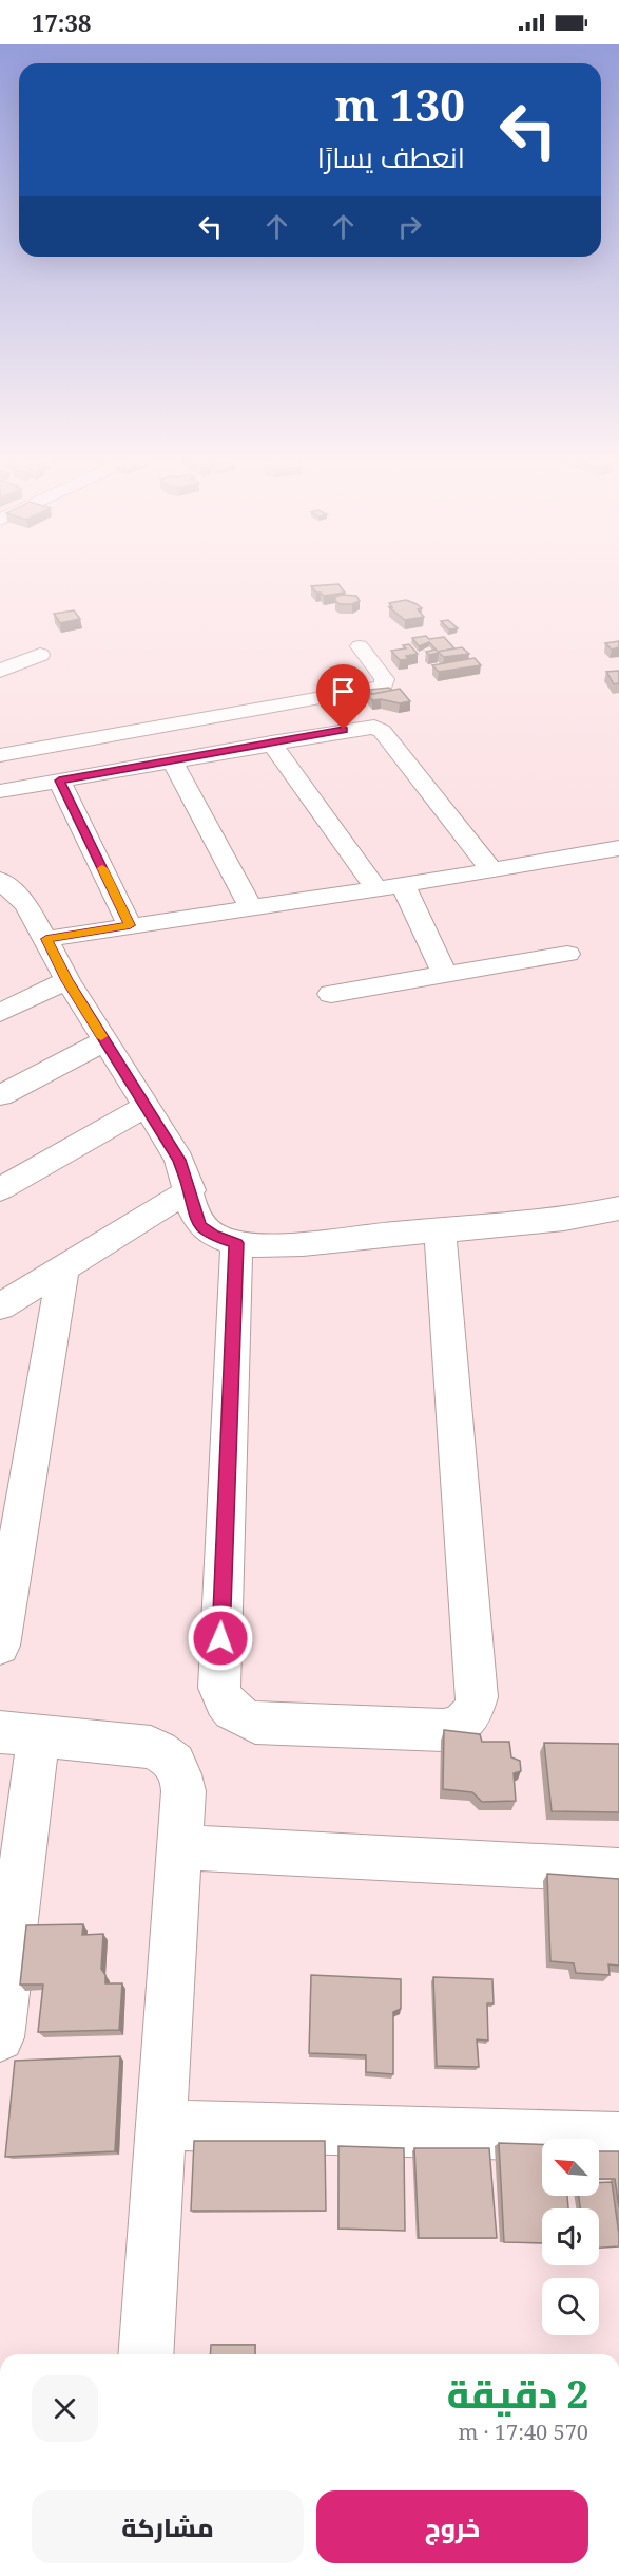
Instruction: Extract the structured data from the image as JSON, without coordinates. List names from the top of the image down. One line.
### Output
{"north":"top left","page":{"status":"17:38","turn":["130 m","انعطف يسارًا"],"heading":["2 دقيقة","570 m · 17:40"],"buttons":["خروج","مشاركة"]}}
